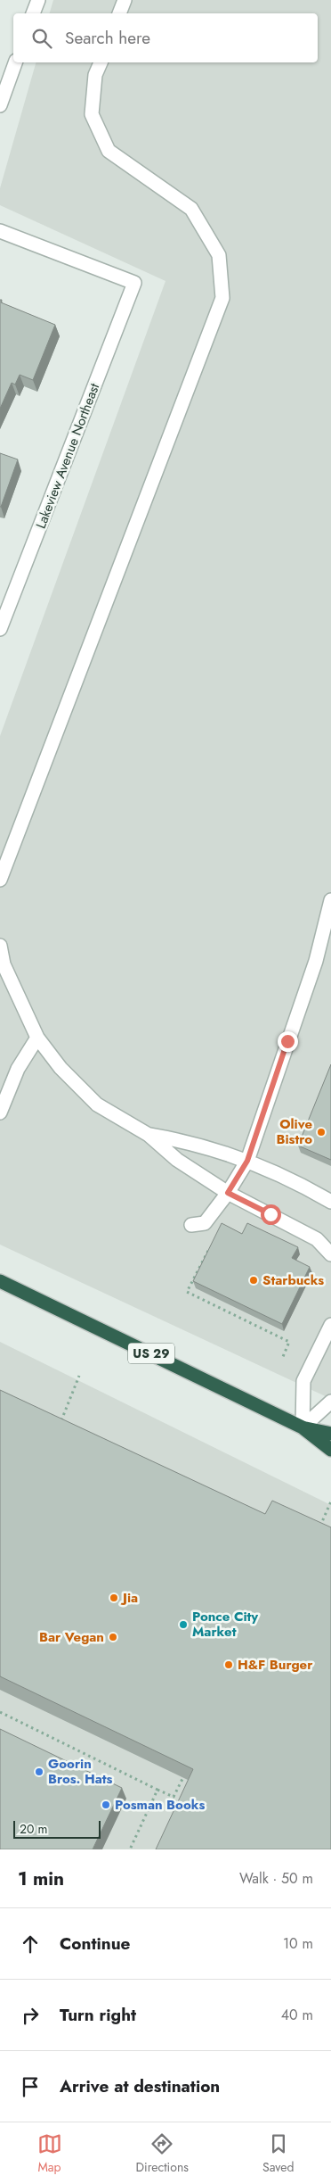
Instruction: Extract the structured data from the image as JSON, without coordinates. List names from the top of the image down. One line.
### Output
{"streets":{"highway":["US 29"],"street":["Lakeview Avenue Northeast"]},"places":["Olive Bistro","Starbucks","Jia","Ponce City Market","Bar Vegan","H&F Burger","Goorin Bros. Hats","Posman Books"],"scale_bar":"20 m","page":{"search":"Search here","scale":"20 m","heading":["1 min","Walk · 50 m"],"list":[["Continue","10 m"],["Turn right","40 m"],"Arrive at destination"],"nav":["Map","Directions","Saved"]}}
